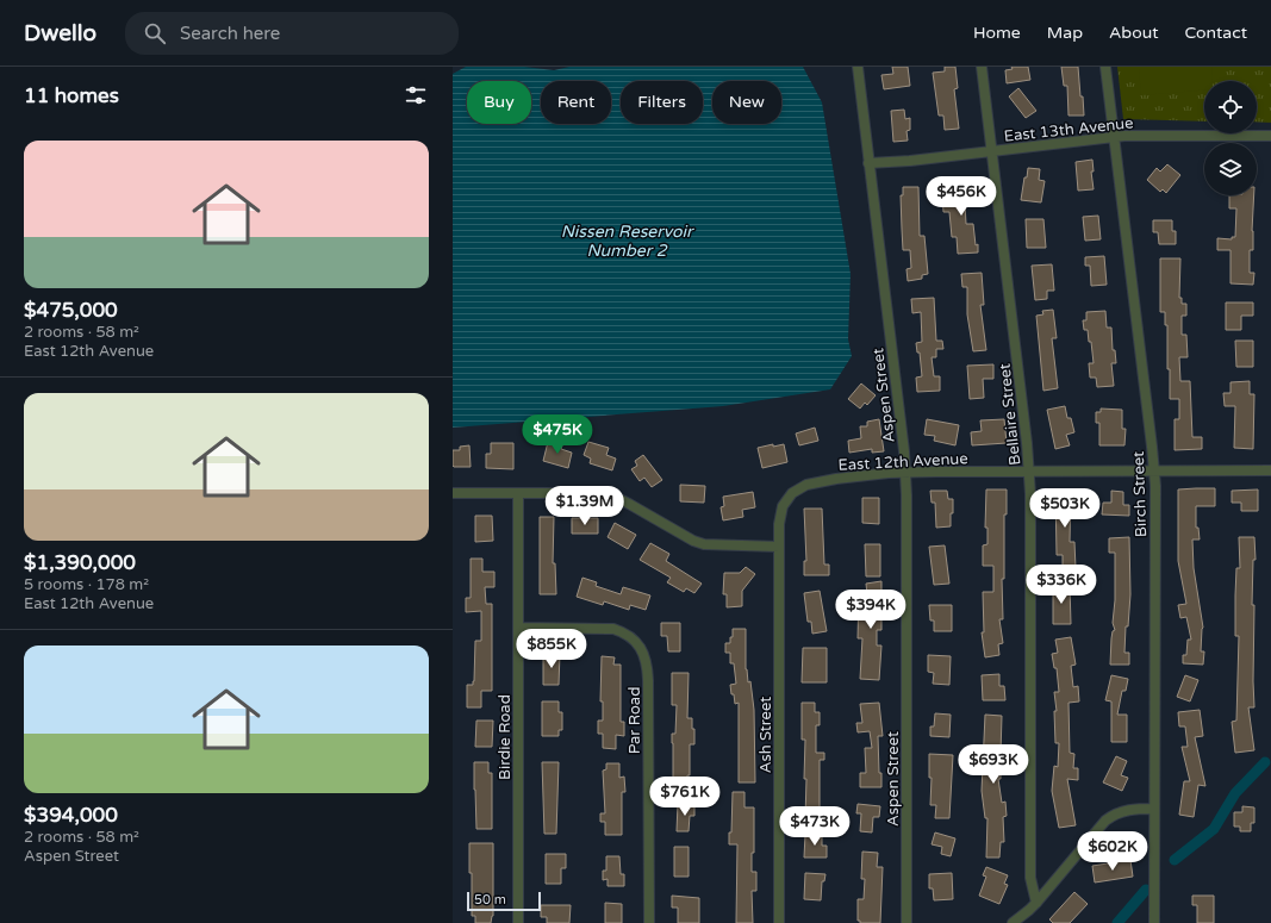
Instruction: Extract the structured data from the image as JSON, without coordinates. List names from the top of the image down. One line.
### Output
{"streets":{"street":["East 13th Avenue","Aspen Street","Bellaire Street","East 12th Avenue","Birch Street","Par Road","Ash Street","Birdie Road"]},"crossings":[["East 13th Avenue","Aspen Street"],["East 13th Avenue","Bellaire Street"],["East 13th Avenue","Birch Street"],["Aspen Street","East 12th Avenue"],["Bellaire Street","East 12th Avenue"],["East 12th Avenue","Birch Street"],["East 12th Avenue","Ash Street"],["Par Road","Birdie Road"]],"water":["Nissen Reservoir Number 2"],"scale_bar":"50 m","page":{"header":"Dwello","search":"Search here","nav":["Home","Map","About","Contact"],"heading":"11 homes","chip":["Buy","Rent","Filters","New"],"list":[{"name":"$475,000","note":"2 rooms · 58 m² · East 12th Avenue"},{"name":"$1,390,000","note":"5 rooms · 178 m² · East 12th Avenue"},{"name":"$394,000","note":"2 rooms · 58 m² · Aspen Street"}],"price":["$456K","$475K","$1.39M","$503K","$336K","$394K","$855K","$693K","$761K","$473K","$602K"],"scale":"50 m"}}
